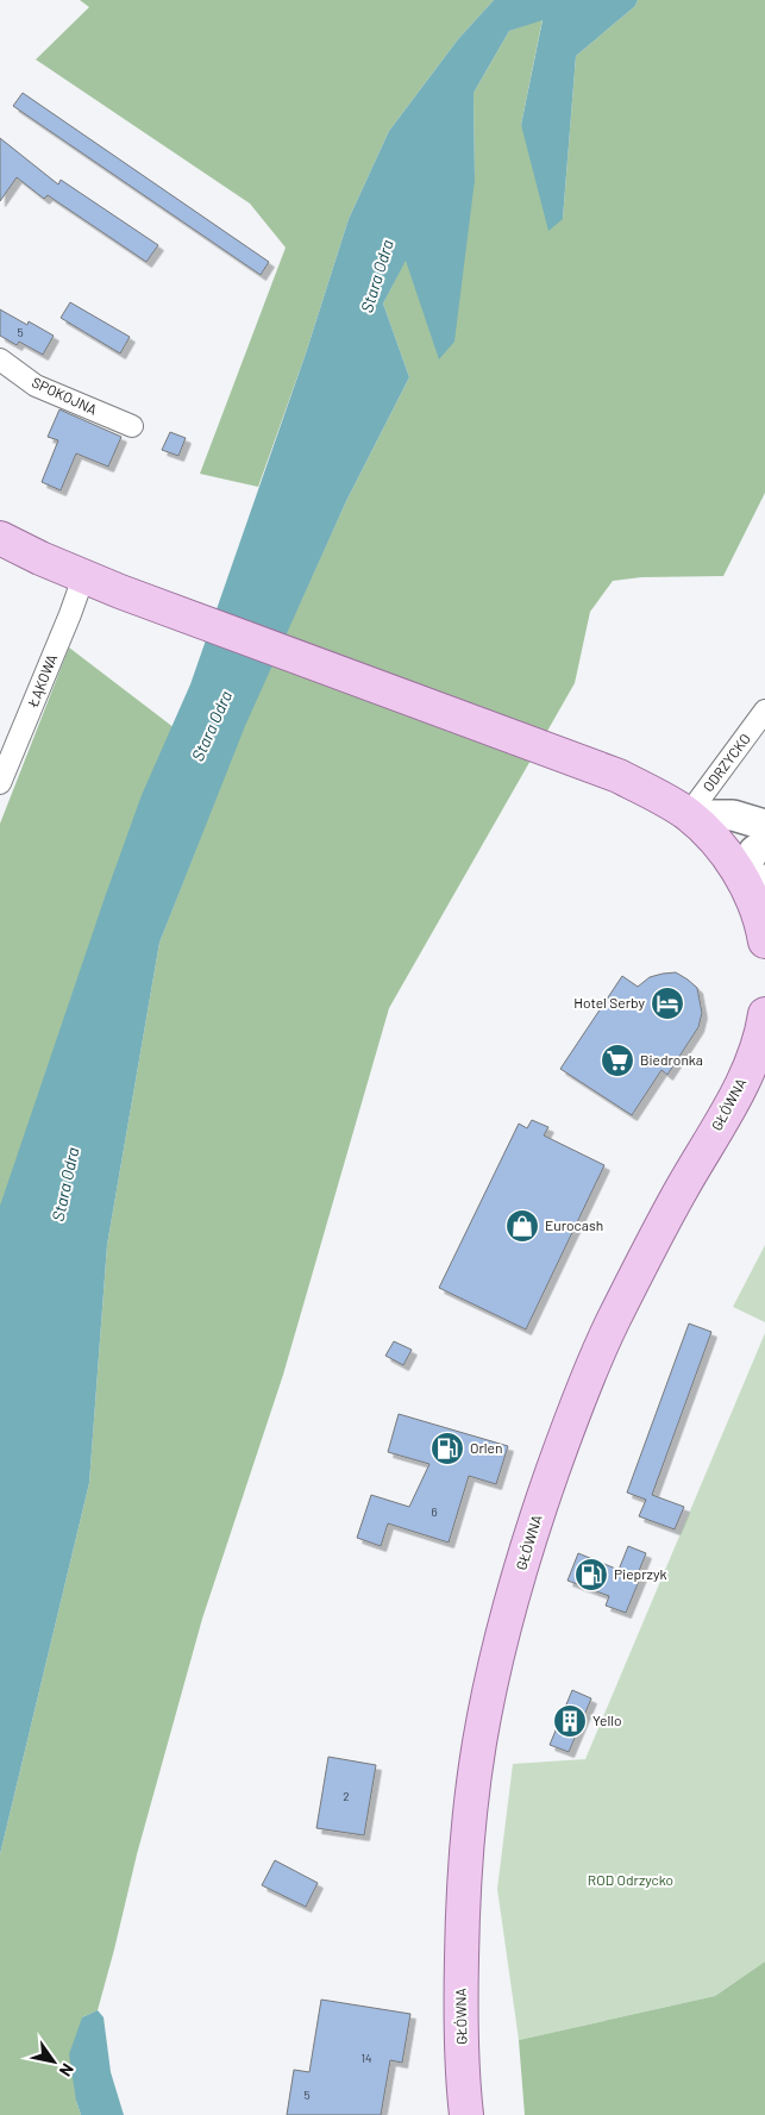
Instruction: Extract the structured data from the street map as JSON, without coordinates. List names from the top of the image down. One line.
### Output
{"streets":{"main road":["GŁÓWNA"],"street":["SPOKOJNA","ŁĄKOWA","ODRZYCKO"]},"water":["Stara Odra"],"parks":["ROD Odrzycko"],"places":{"hotel":["Hotel Serby"],"supermarket":["Biedronka"],"shop":["Eurocash"],"fuel station":["Orlen","Pieprzyk"],"building":["Yello"]},"house_numbers":["5","6","2","14","5"],"north":"bottom right"}
